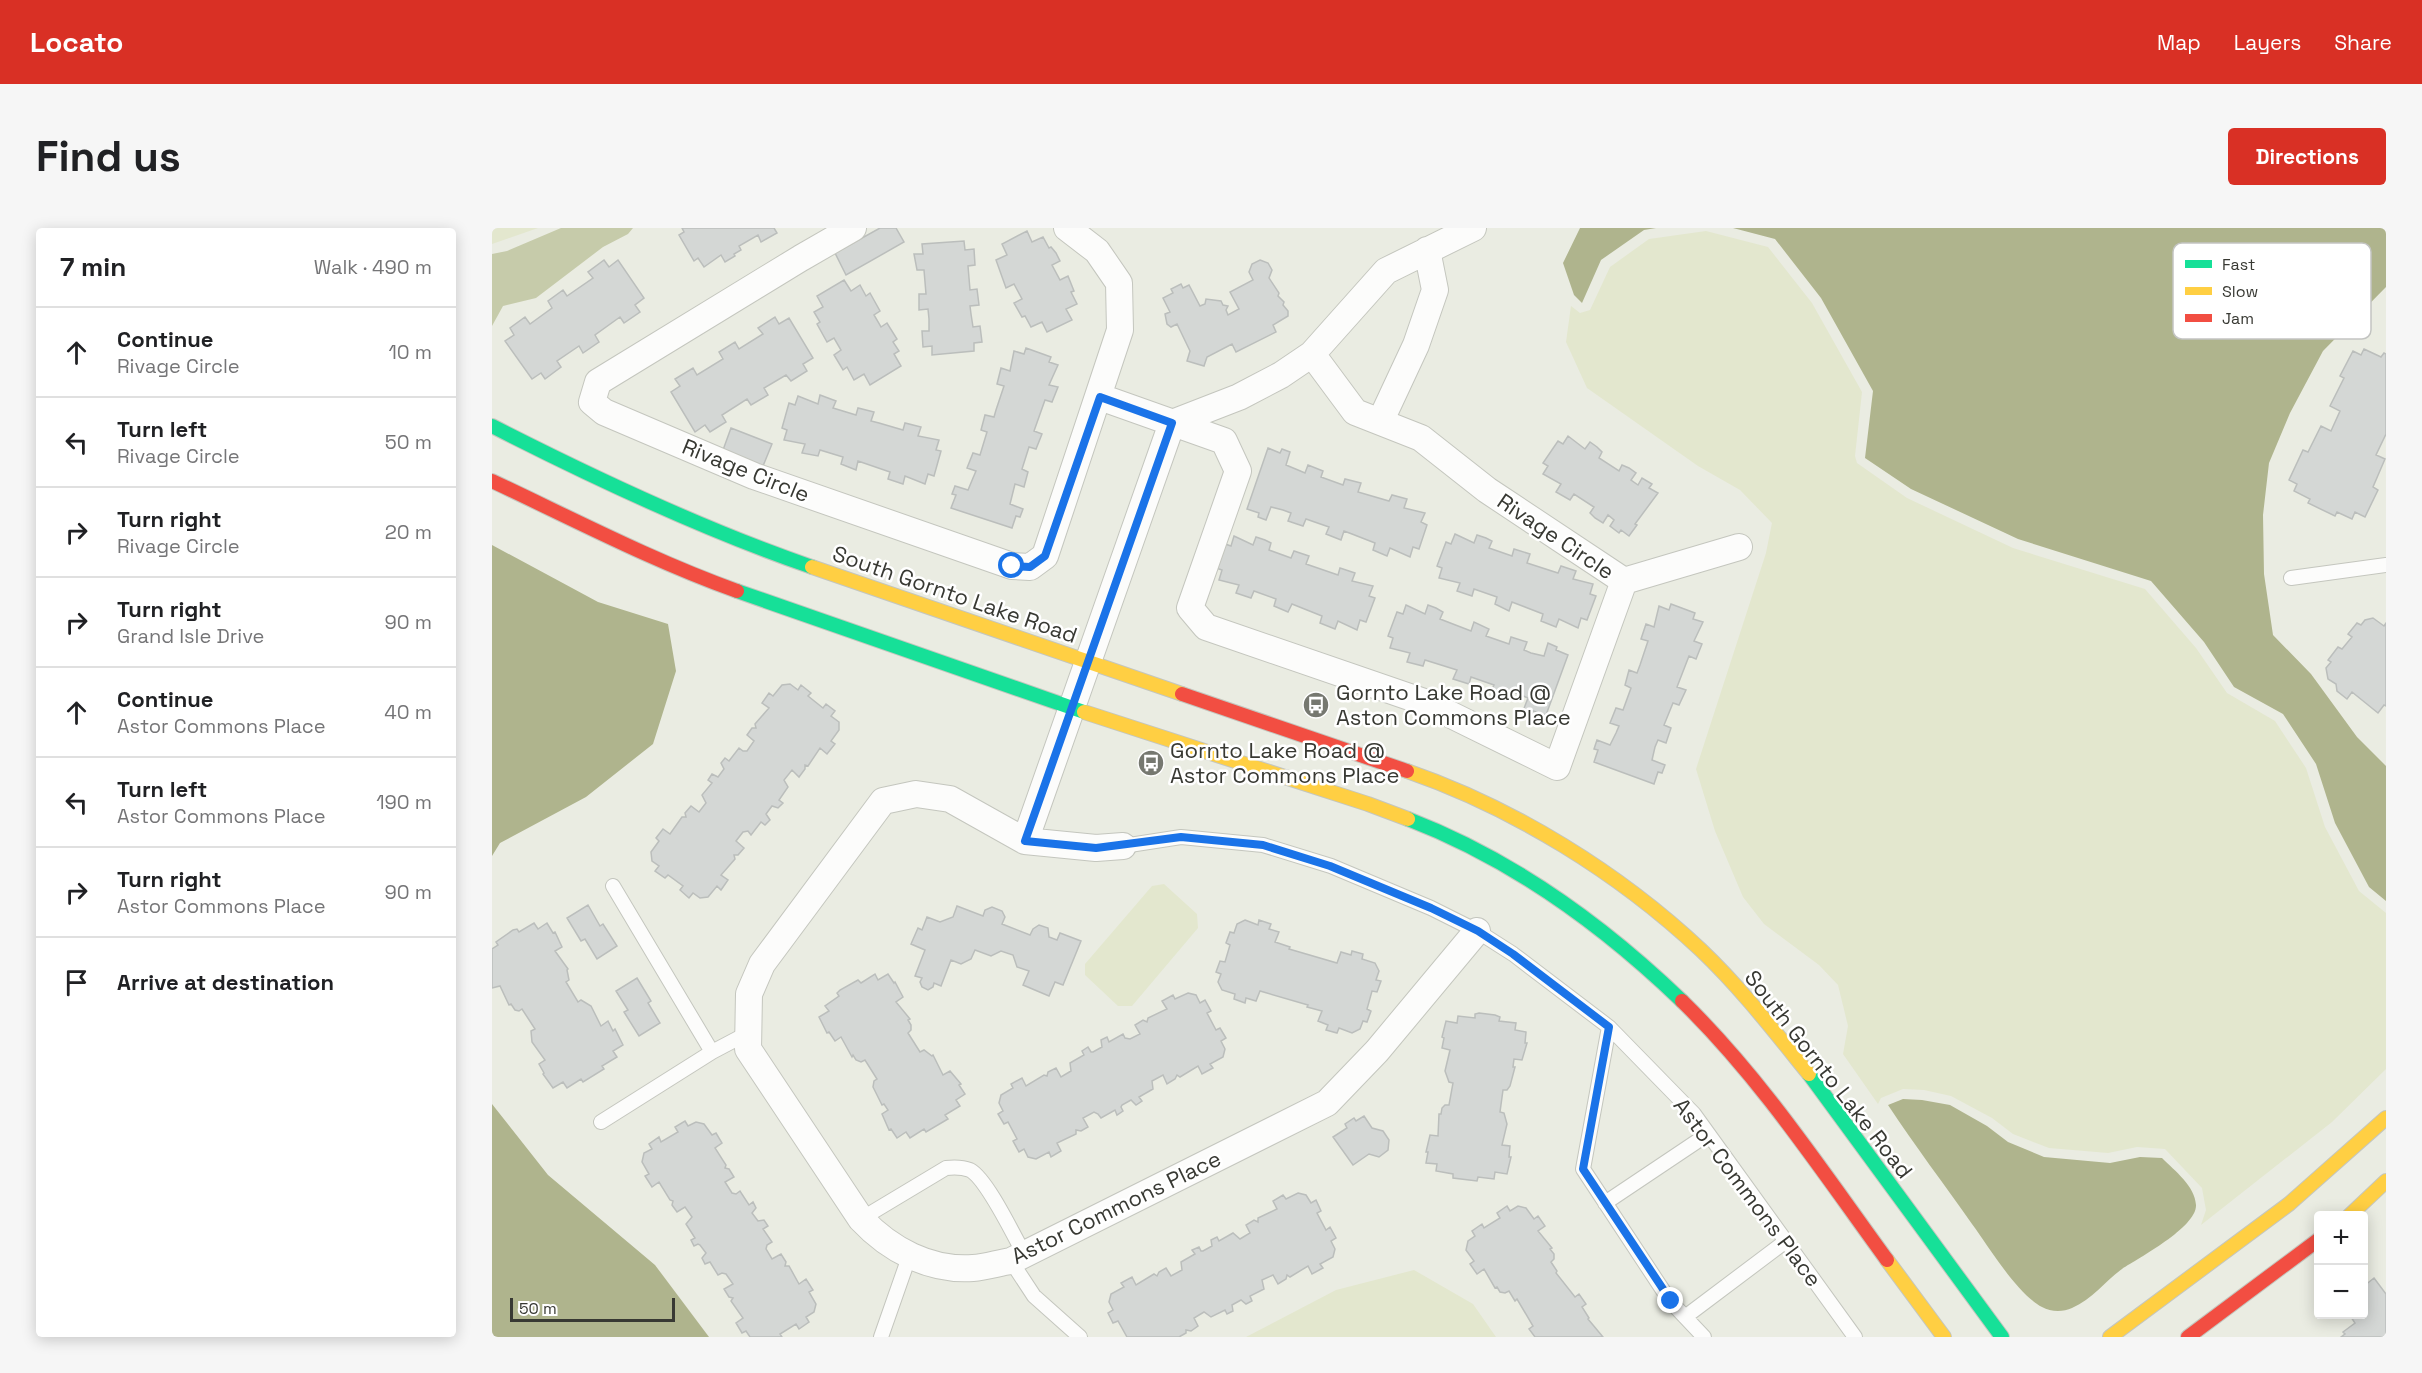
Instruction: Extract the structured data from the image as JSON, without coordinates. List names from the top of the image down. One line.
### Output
{"streets":{"street":["Rivage Circle","South Gornto Lake Road","Astor Commons Place"]},"places":{"bus stop":["Gornto Lake Road @ Aston Commons Place","Gornto Lake Road @ Astor Commons Place"]},"legend":["Fast","Slow","Jam"],"scale_bar":"50 m","page":{"header":"Locato","nav":["Map","Layers","Share"],"buttons":"Directions","title":"Find us","heading":["7 min","Walk · 490 m"],"list":[["Continue","Rivage Circle","10 m"],["Turn left","Rivage Circle","50 m"],["Turn right","Rivage Circle","20 m"],["Turn right","Grand Isle Drive","90 m"],["Continue","Astor Commons Place","40 m"],["Turn left","Astor Commons Place","190 m"],["Turn right","Astor Commons Place","90 m"],"Arrive at destination"],"map_buttons":["+","−"],"scale":"50 m"}}
